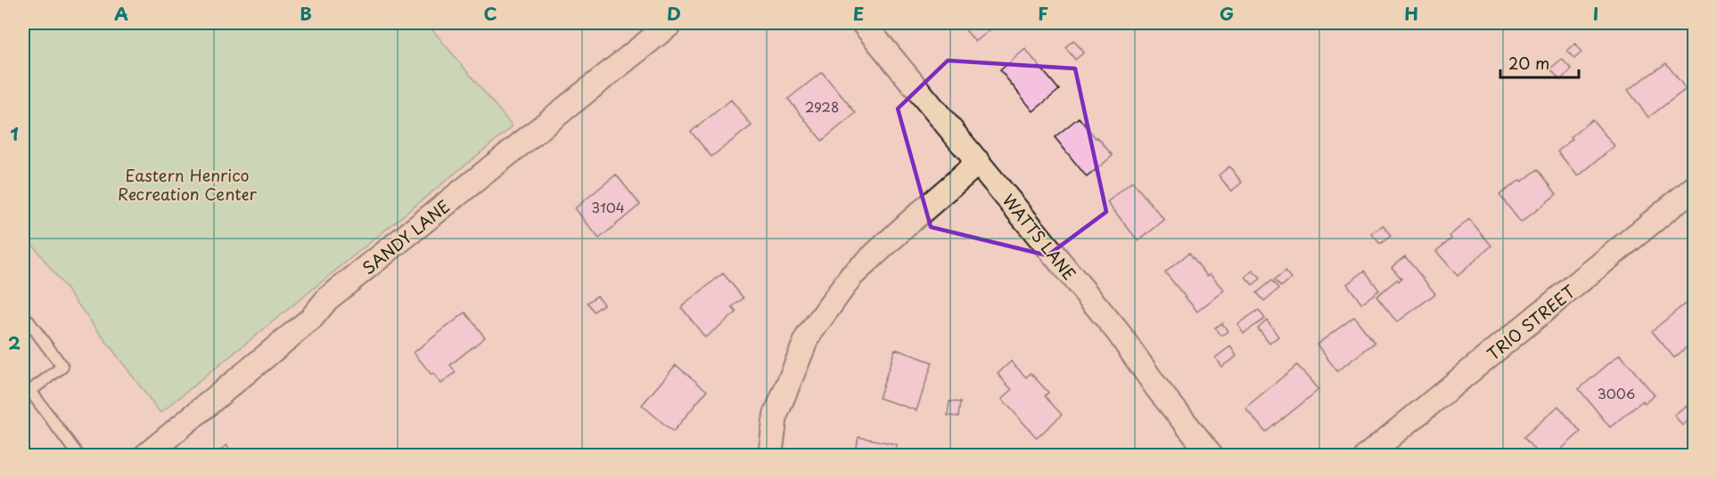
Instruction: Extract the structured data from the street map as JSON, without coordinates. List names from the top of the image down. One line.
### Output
{"streets":{"street":["SANDY LANE","WATTS LANE","TRIO STREET"]},"parks":["Eastern Henrico Recreation Center"],"house_numbers":["2928","3104","3006"],"scale_bar":"20 m","grid":{"columns":["A","B","C","D","E","F","G","H","I"],"rows":["1","2"]}}
